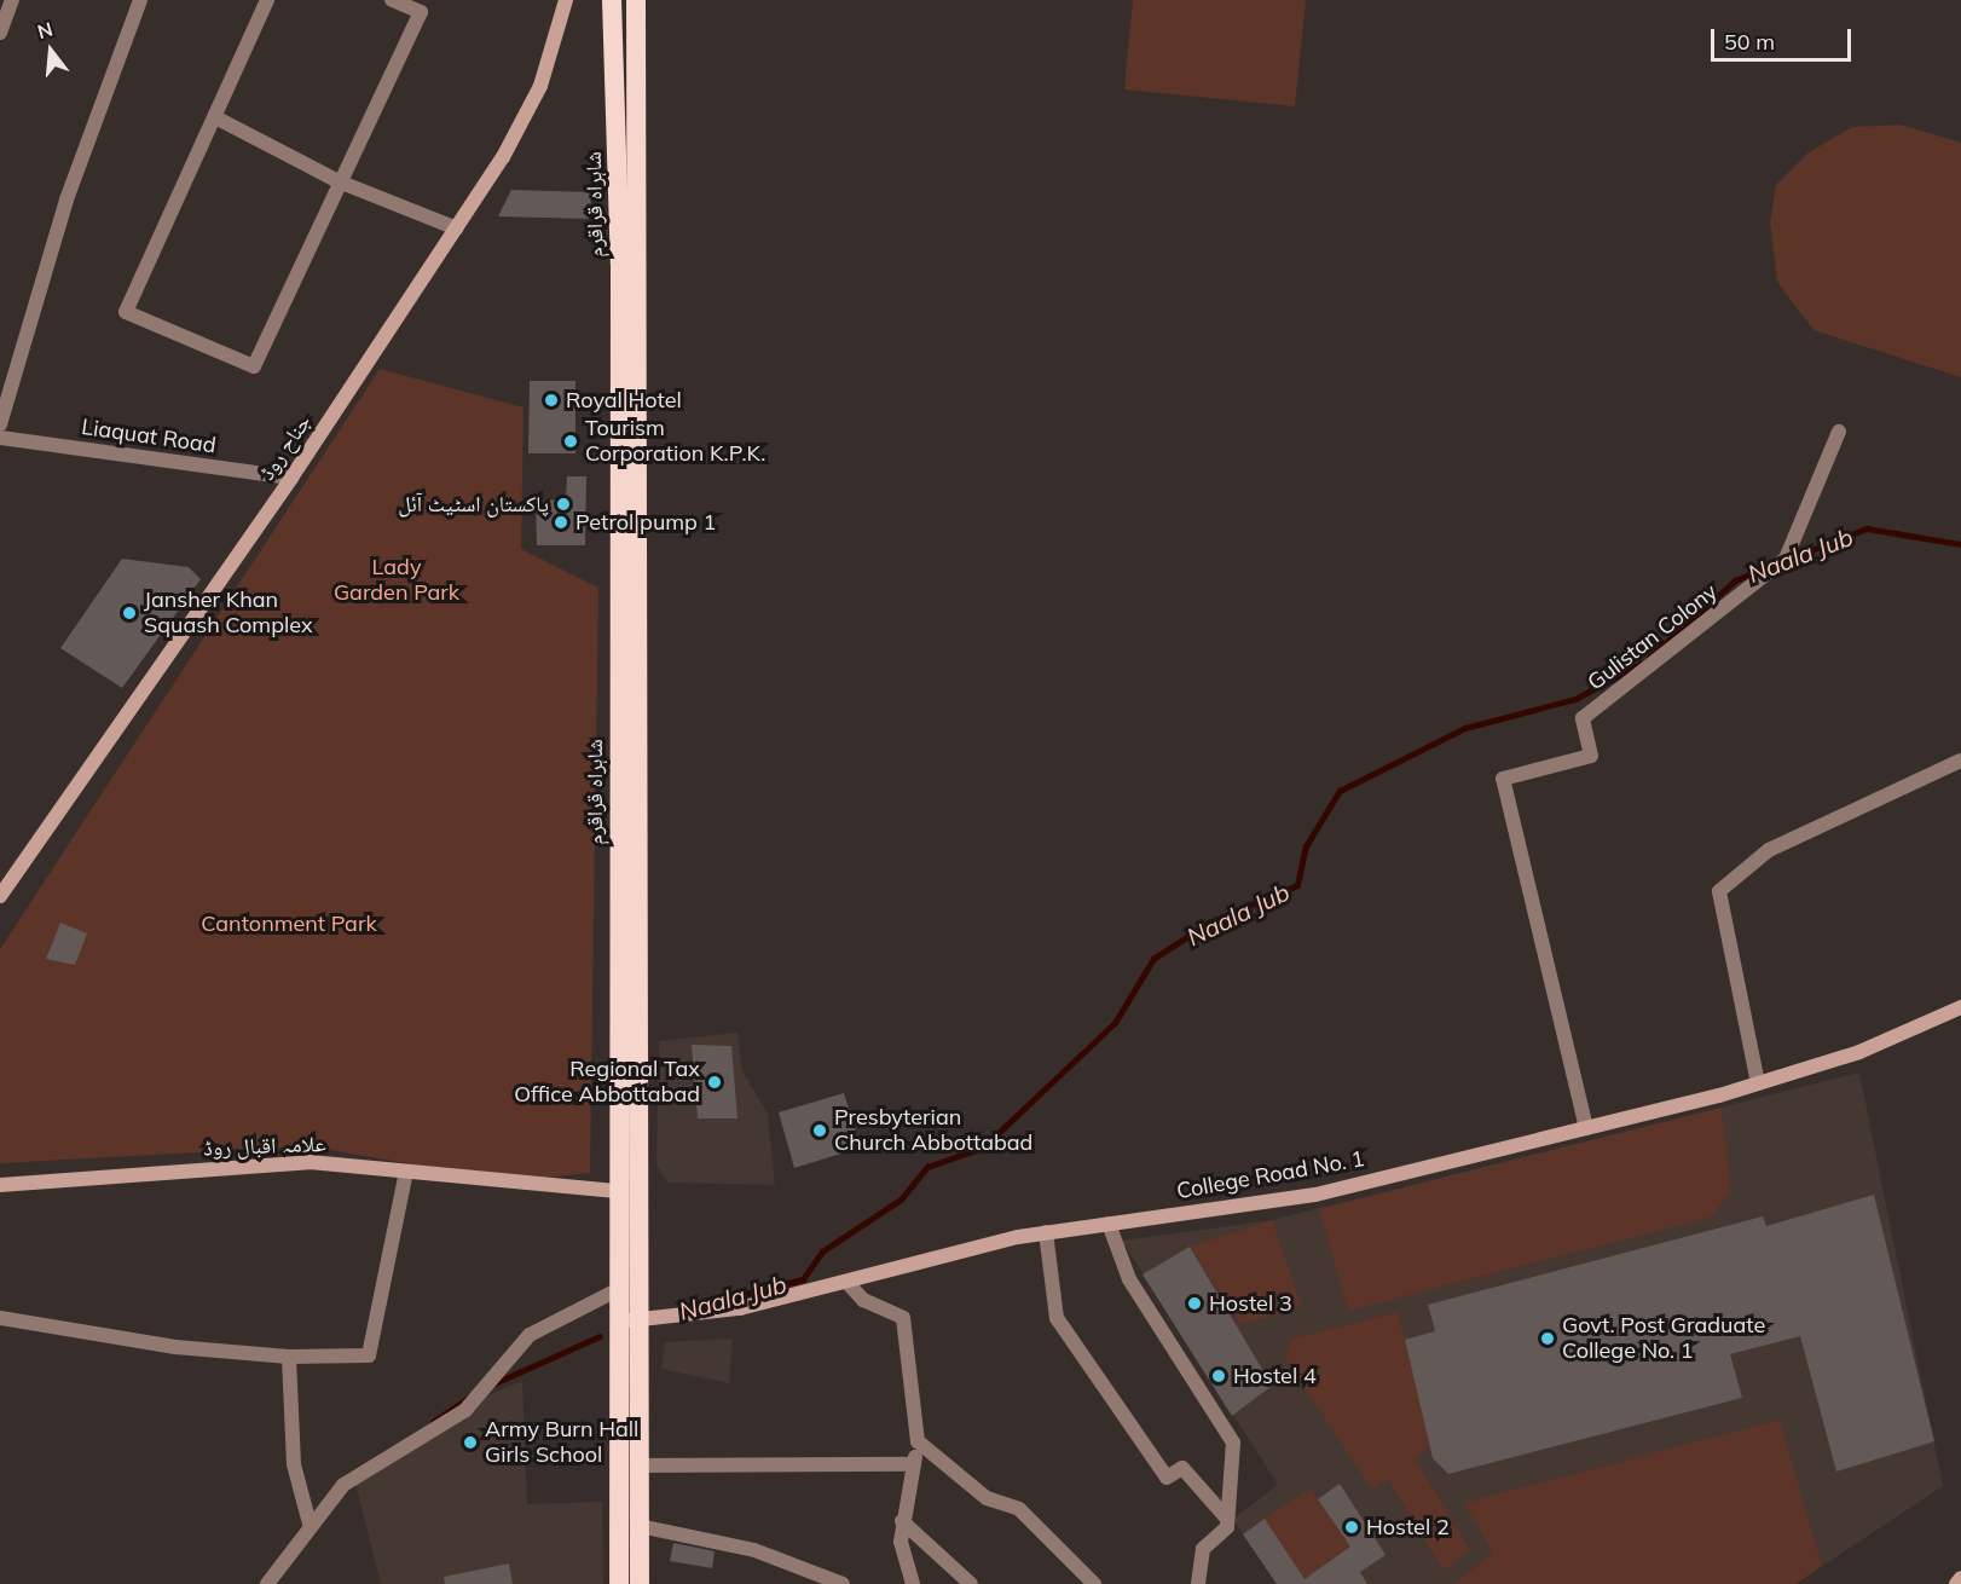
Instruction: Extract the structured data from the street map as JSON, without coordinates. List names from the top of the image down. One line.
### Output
{"streets":{"highway":["شاہراہ قراقرم"],"main road":["جناح روڈ","علامہ اقبال روڈ","College Road No. 1"],"street":["Liaquat Road","Gulistan Colony"]},"crossings":[["شاہراہ قراقرم","علامہ اقبال روڈ"],["شاہراہ قراقرم","College Road No. 1"],["Liaquat Road","جناح روڈ"],["Gulistan Colony","College Road No. 1"]],"water":["Naala Jub"],"parks":["Lady Garden Park","Cantonment Park"],"places":["Royal Hotel","Tourism Corporation K.P.K.","پاکستان اسٹیٹ آئل","Petrol pump 1","Jansher Khan Squash Complex","Regional Tax Office Abbottabad","Presbyterian Church Abbottabad","Hostel 3","Govt. Post Graduate College No. 1","Hostel 4","Army Burn Hall Girls School","Hostel 2"],"scale_bar":"50 m","north":"top"}
